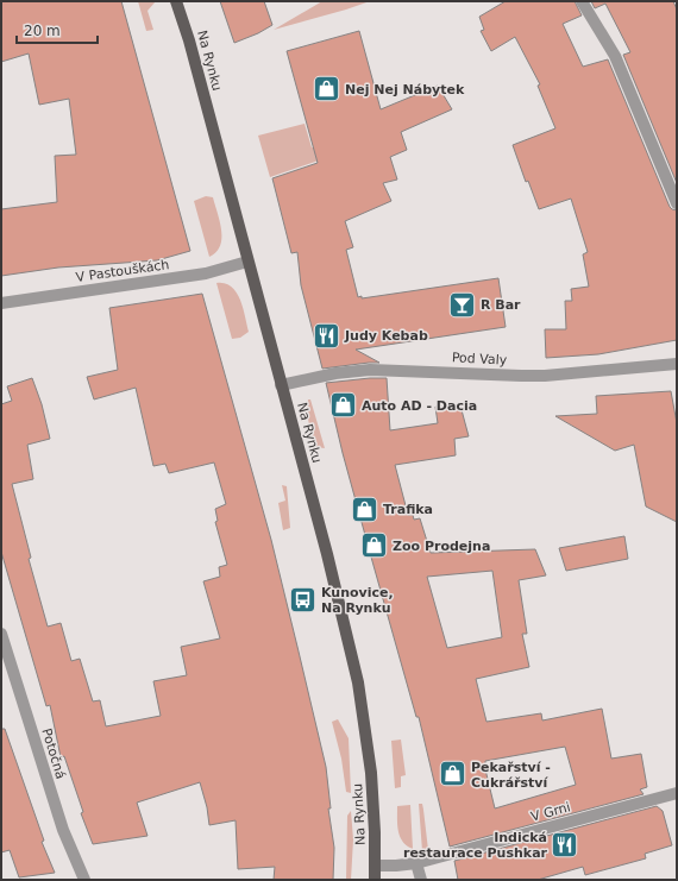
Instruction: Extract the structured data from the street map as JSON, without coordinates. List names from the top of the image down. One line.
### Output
{"streets":{"main road":["Na Rynku"],"street":["V Pastouškách","Pod Valy","Potočná","V Grni"]},"crossings":[["Na Rynku","V Pastouškách"],["Na Rynku","Pod Valy"],["Na Rynku","V Grni"]],"places":{"shop":["Nej Nej Nábytek","Auto AD - Dacia","Trafika","Zoo Prodejna","Pekařství - Cukrářství"],"bar":["R Bar"],"restaurant":["Judy Kebab","Indická restaurace Pushkar"],"bus stop":["Kunovice, Na Rynku"]},"scale_bar":"20 m"}
